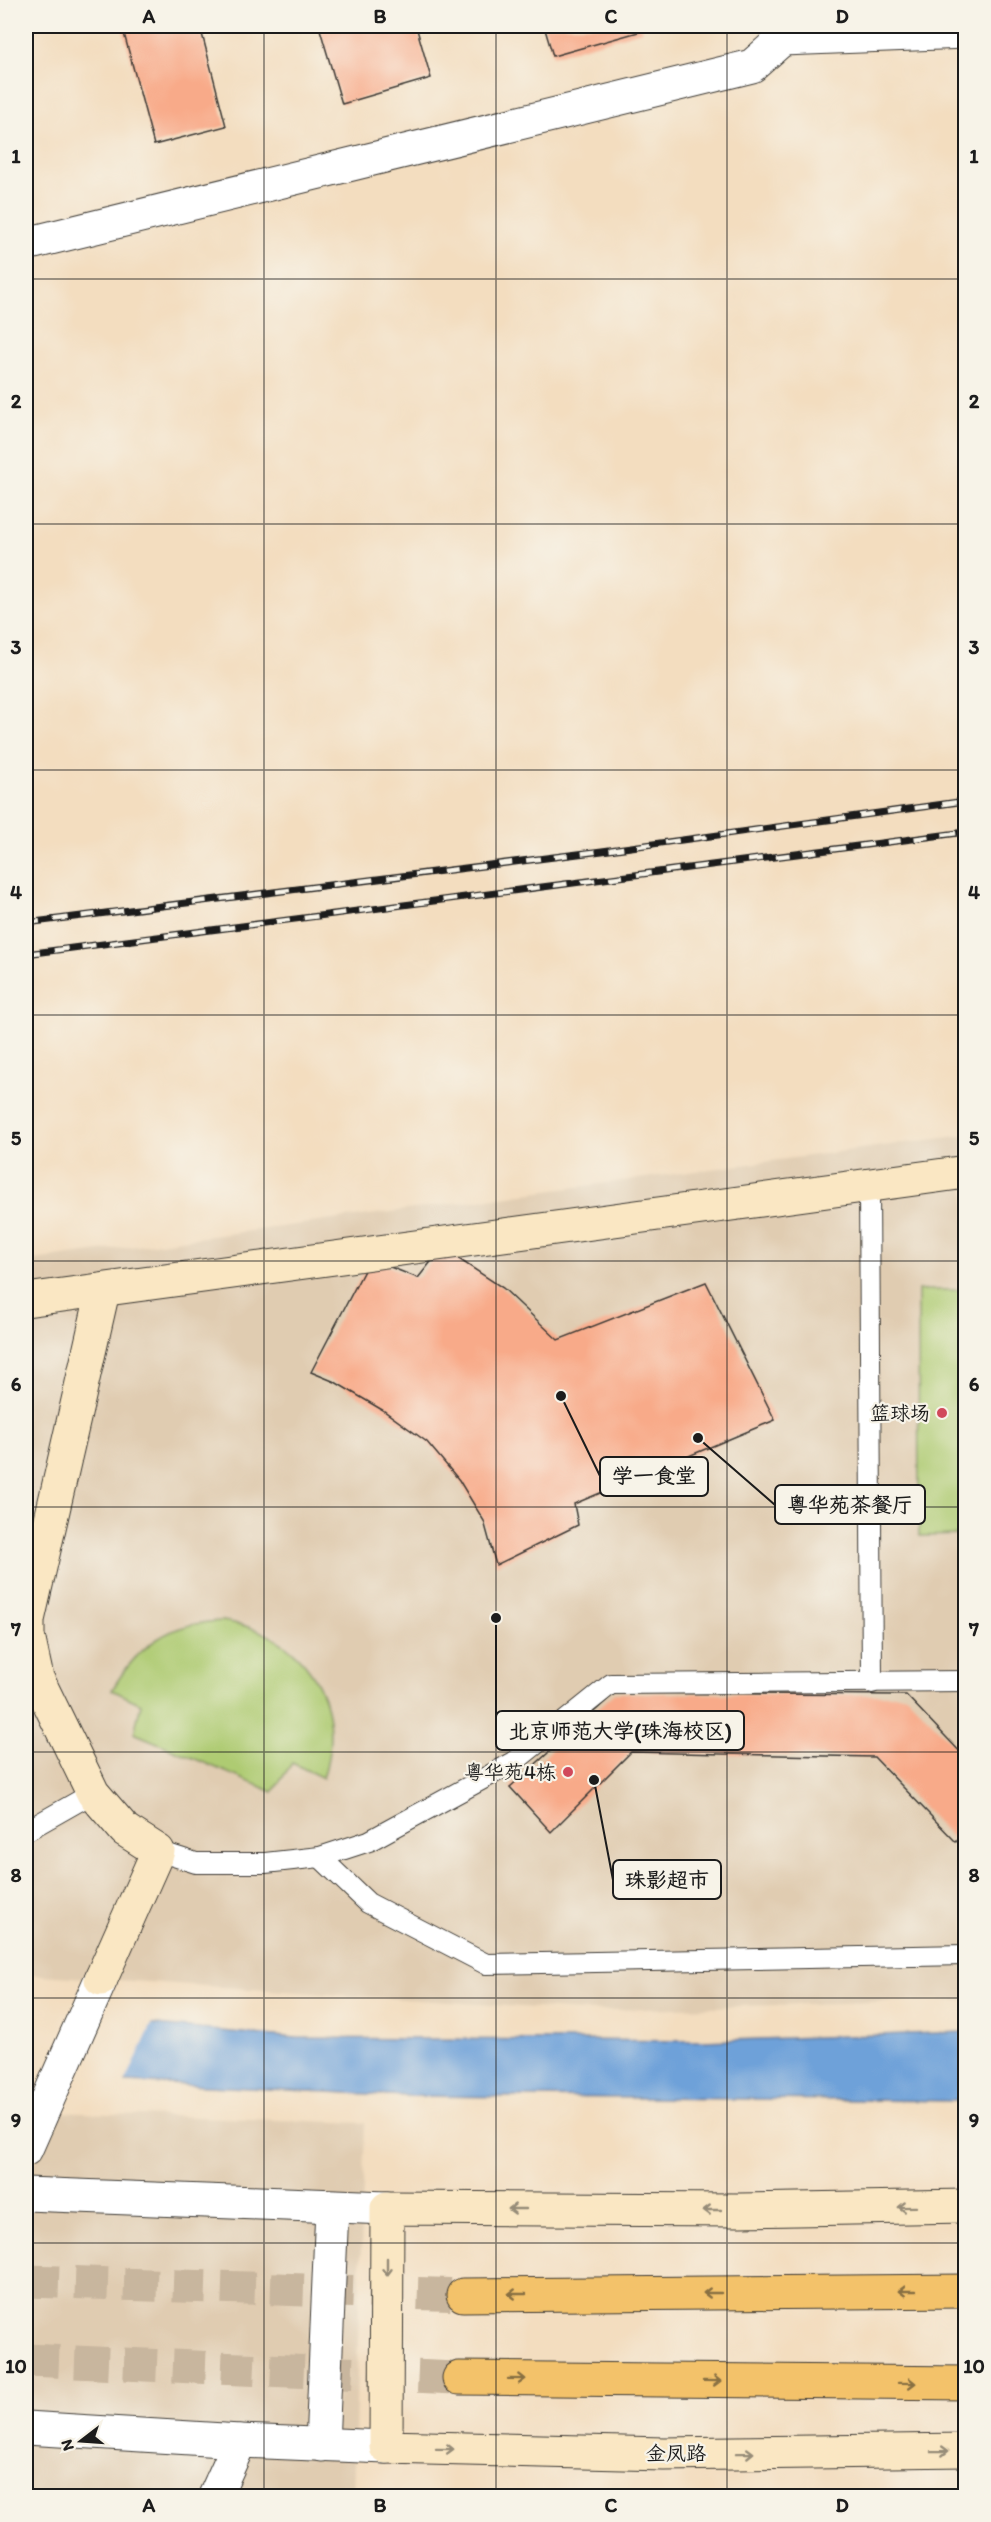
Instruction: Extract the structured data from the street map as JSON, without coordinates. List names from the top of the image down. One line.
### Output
{"streets":{"street":["金凤路"]},"places":["学一食堂","篮球场","粤华苑茶餐厅","北京师范大学(珠海校区)","粤华苑4栋","珠影超市"],"north":"left","grid":{"columns":["A","B","C","D"],"rows":["1","2","3","4","5","6","7","8","9","10"]}}
